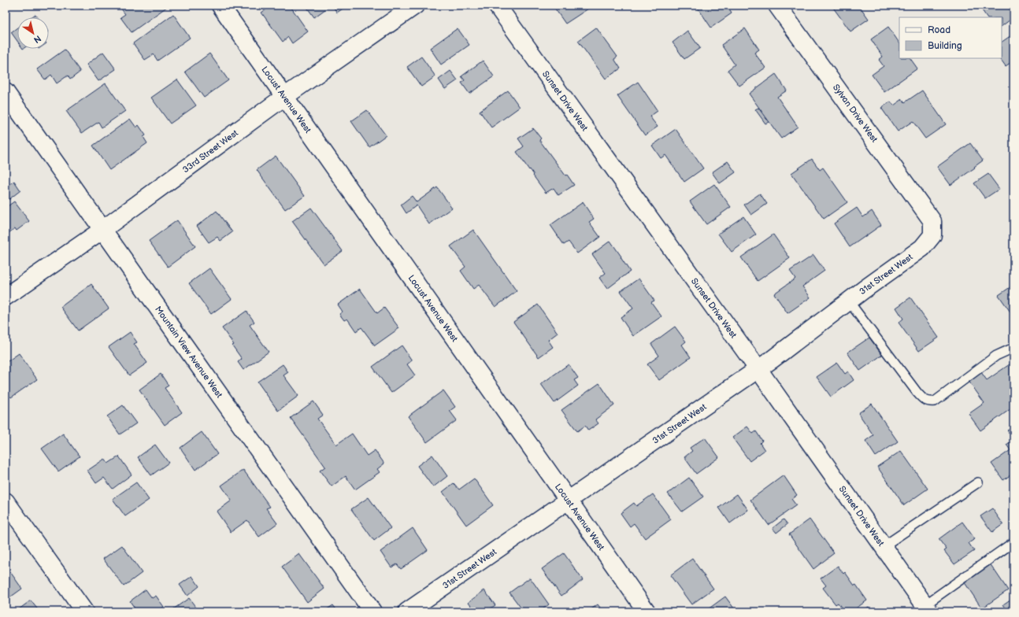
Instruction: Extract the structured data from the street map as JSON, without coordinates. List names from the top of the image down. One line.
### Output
{"streets":{"street":["Locust Avenue West","Sunset Drive West","Sylvan Drive West","33rd Street West","31st Street West","Mountain View Avenue West"]},"crossings":[["Locust Avenue West","33rd Street West"],["Locust Avenue West","31st Street West"],["Sunset Drive West","31st Street West"],["Sylvan Drive West","31st Street West"],["33rd Street West","Mountain View Avenue West"]],"legend":["Road","Building"],"north":"bottom right"}
